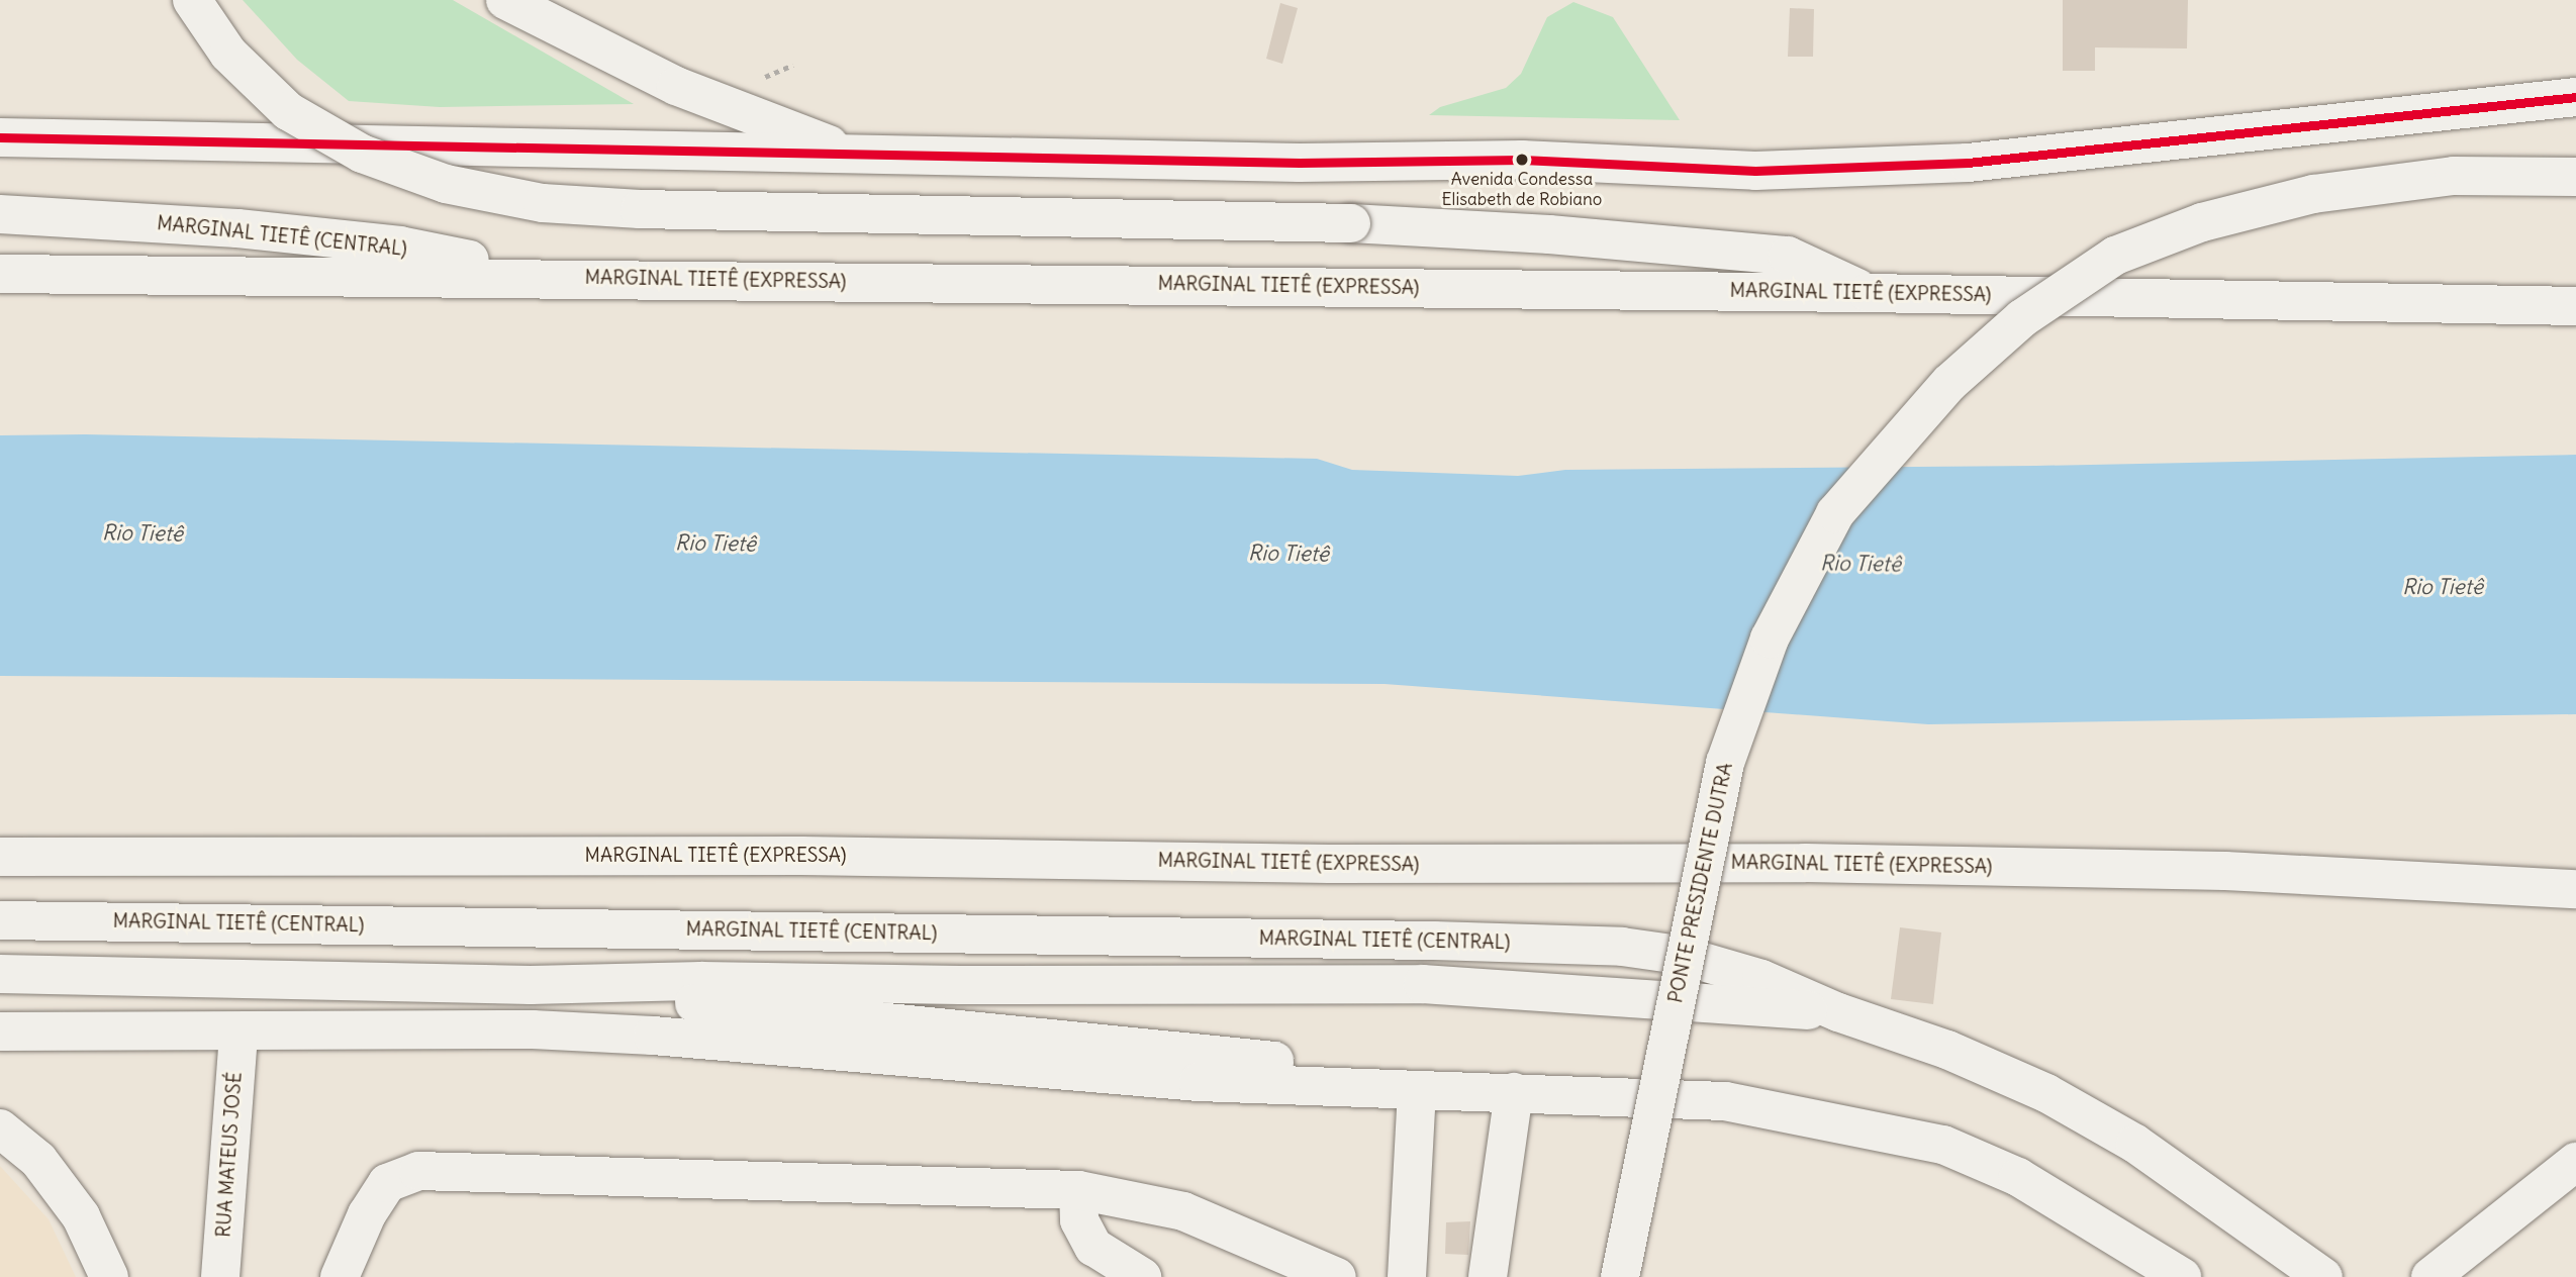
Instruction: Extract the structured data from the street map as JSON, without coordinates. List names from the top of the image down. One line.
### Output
{"streets":{"main road":["MARGINAL TIETÊ (CENTRAL)","MARGINAL TIETÊ (EXPRESSA)","PONTE PRESIDENTE DUTRA","RUA MATEUS JOSÉ"]},"crossings":[["MARGINAL TIETÊ (CENTRAL)","MARGINAL TIETÊ (EXPRESSA)"]],"water":["Rio Tietê"],"places":["Avenida Condessa Elisabeth de Robiano"]}
